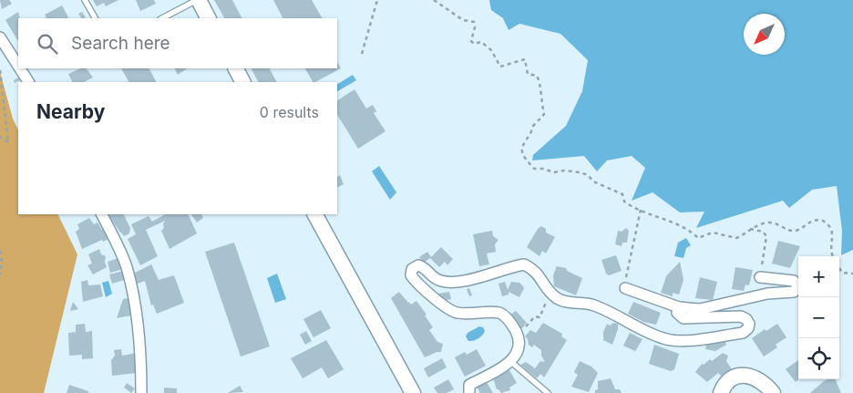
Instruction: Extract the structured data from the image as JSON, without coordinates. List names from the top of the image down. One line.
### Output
{"north":"bottom left","page":{"search":"Search here","heading":["Nearby","0 results"],"map_buttons":["+","−"]}}
